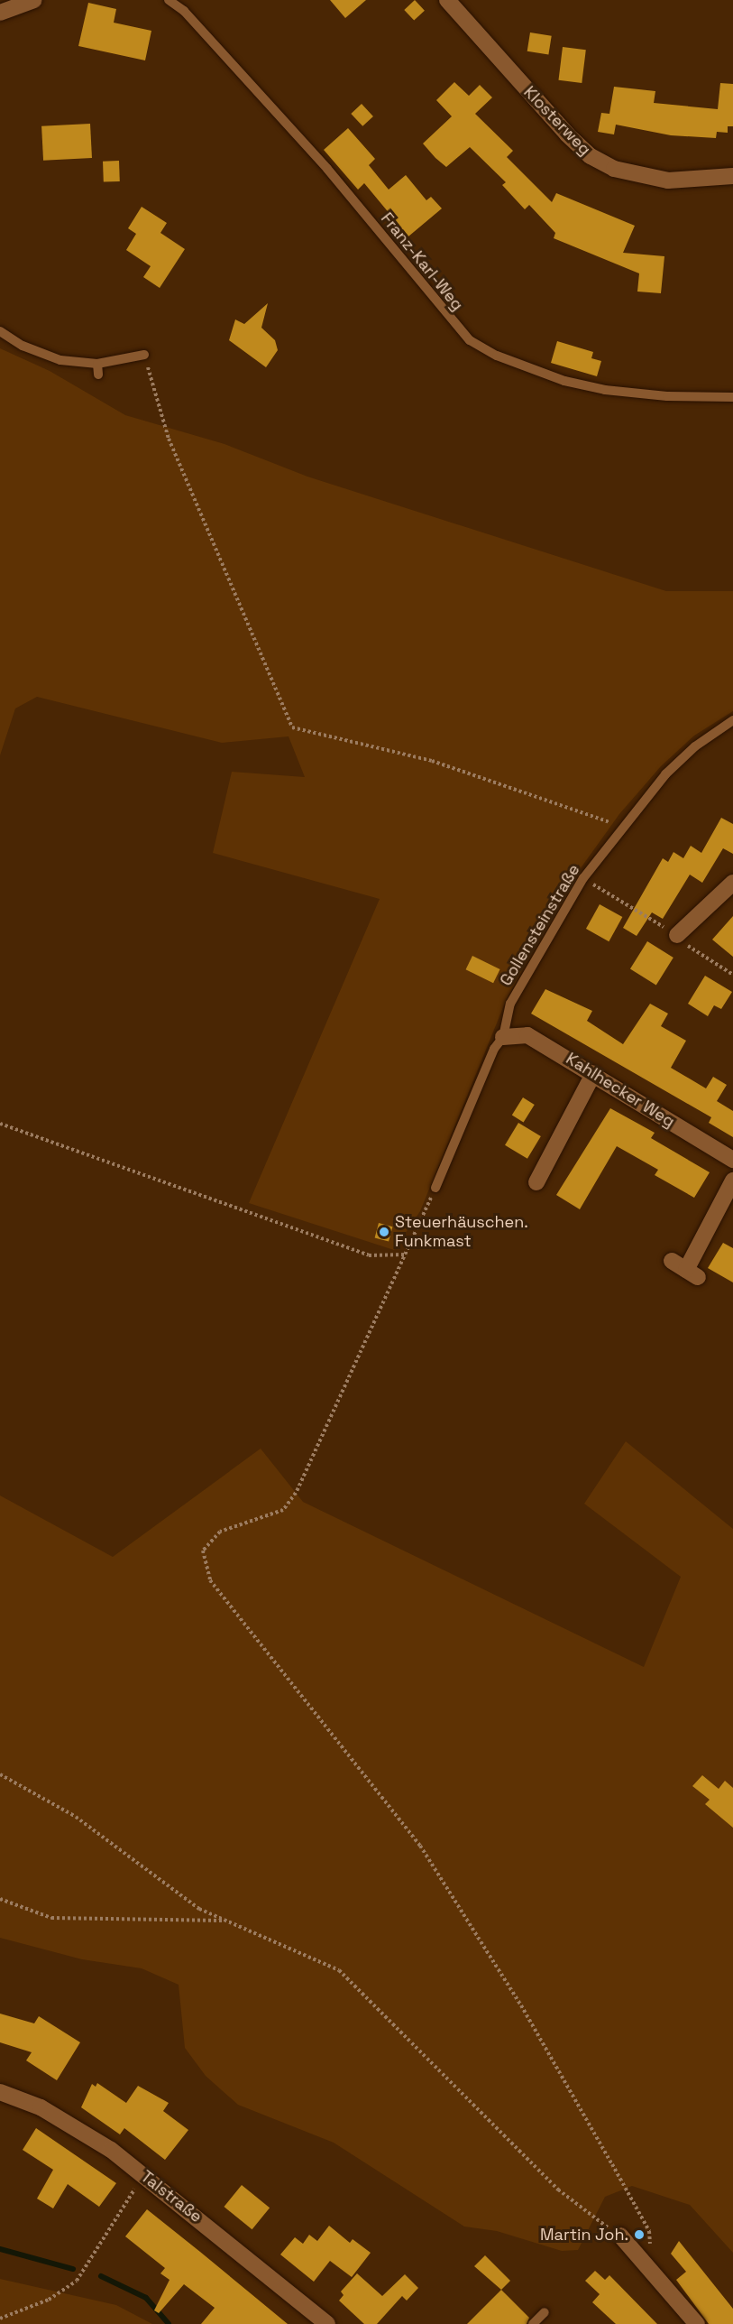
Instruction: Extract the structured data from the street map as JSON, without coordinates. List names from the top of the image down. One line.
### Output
{"streets":{"street":["Klosterweg","Kahlhecker Weg","Talstraße"],"lane":["Franz-Karl-Weg","Gollensteinstraße"]},"crossings":[["Gollensteinstraße","Kahlhecker Weg"]],"places":["Steuerhäuschen. Funkmast","Martin Joh."]}
